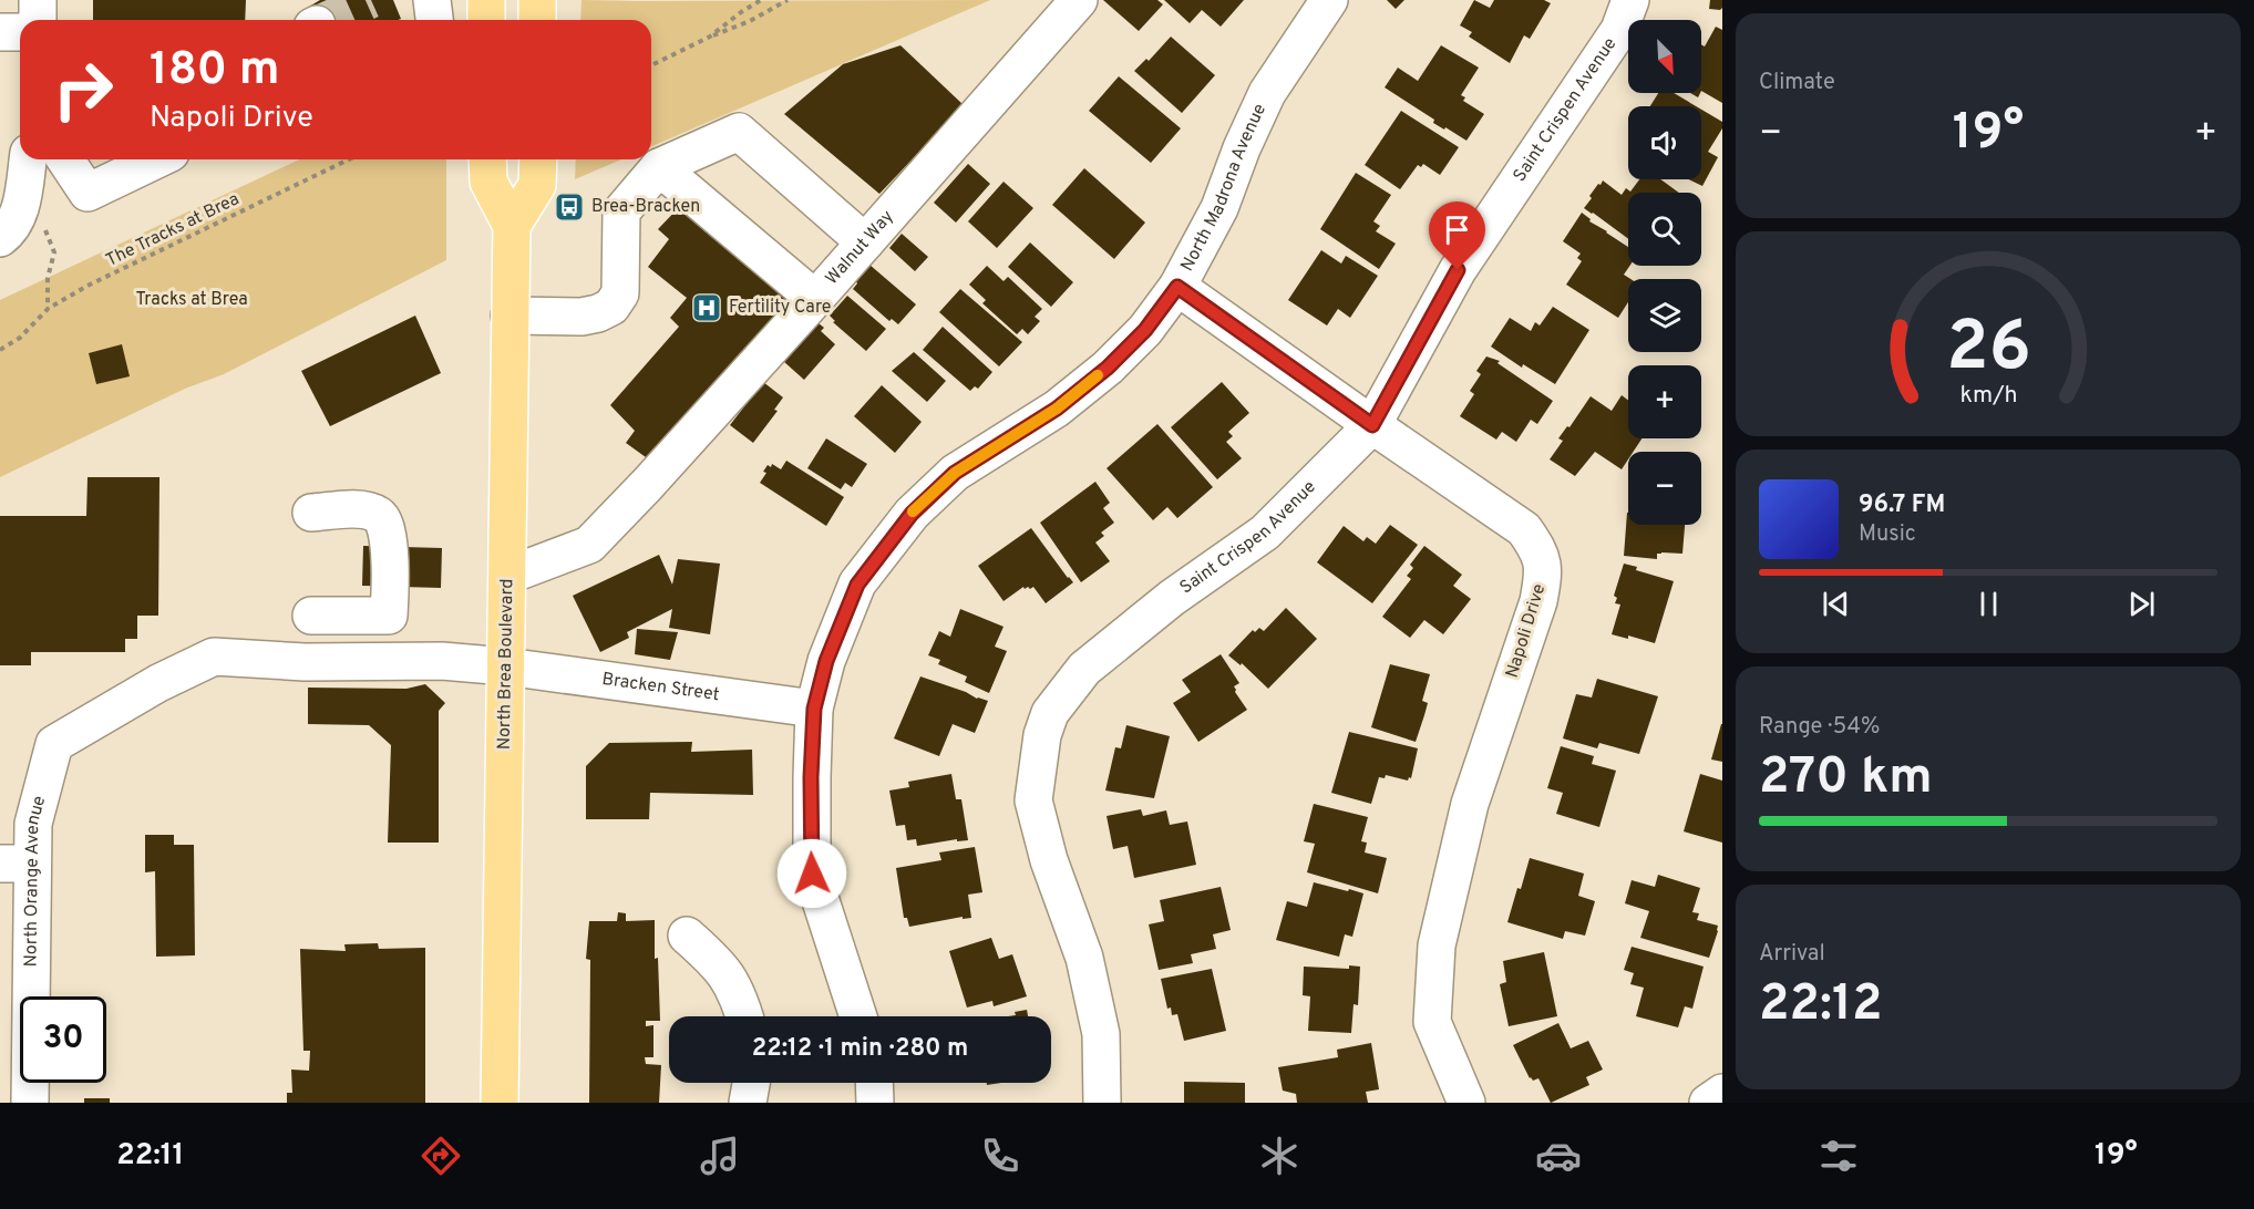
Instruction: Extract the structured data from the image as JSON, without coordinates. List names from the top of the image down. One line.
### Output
{"streets":{"main road":["North Brea Boulevard"],"street":["Saint Crispen Avenue","North Madrona Avenue","Walnut Way","Napoli Drive","Bracken Street","North Orange Avenue"],"path":["The Tracks at Brea"]},"crossings":[["Saint Crispen Avenue","Napoli Drive"],["North Madrona Avenue","Napoli Drive"],["North Madrona Avenue","Bracken Street"],["Walnut Way","North Brea Boulevard"],["North Brea Boulevard","Bracken Street"],["Bracken Street","North Orange Avenue"]],"parks":["Tracks at Brea"],"places":{"bus stop":["Brea-Bracken"],"hospital":["Fertility Care"]},"north":"bottom right","page":{"tile":["Climate",["Range · 54%","270 km"],["Arrival","22:12"]],"map_buttons":["+","−"],"turn":["180 m","Napoli Drive"],"heat":["−","19°","+"],"song":["96.7 FM","Music"],"limit":"30","trip":"22:12 · 1 min · 280 m","tabs":["22:11","19°"],"gauge":["26","km/h"]}}
